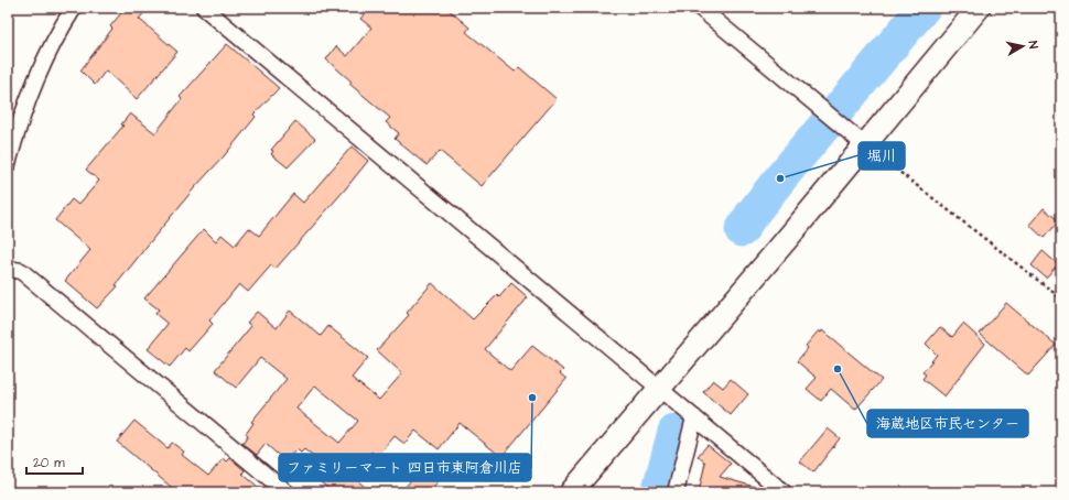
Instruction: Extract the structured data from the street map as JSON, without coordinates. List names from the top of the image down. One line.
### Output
{"places":["堀川","海蔵地区市民センター","ファミリーマート 四日市東阿倉川店"],"scale_bar":"20 m","north":"right"}
